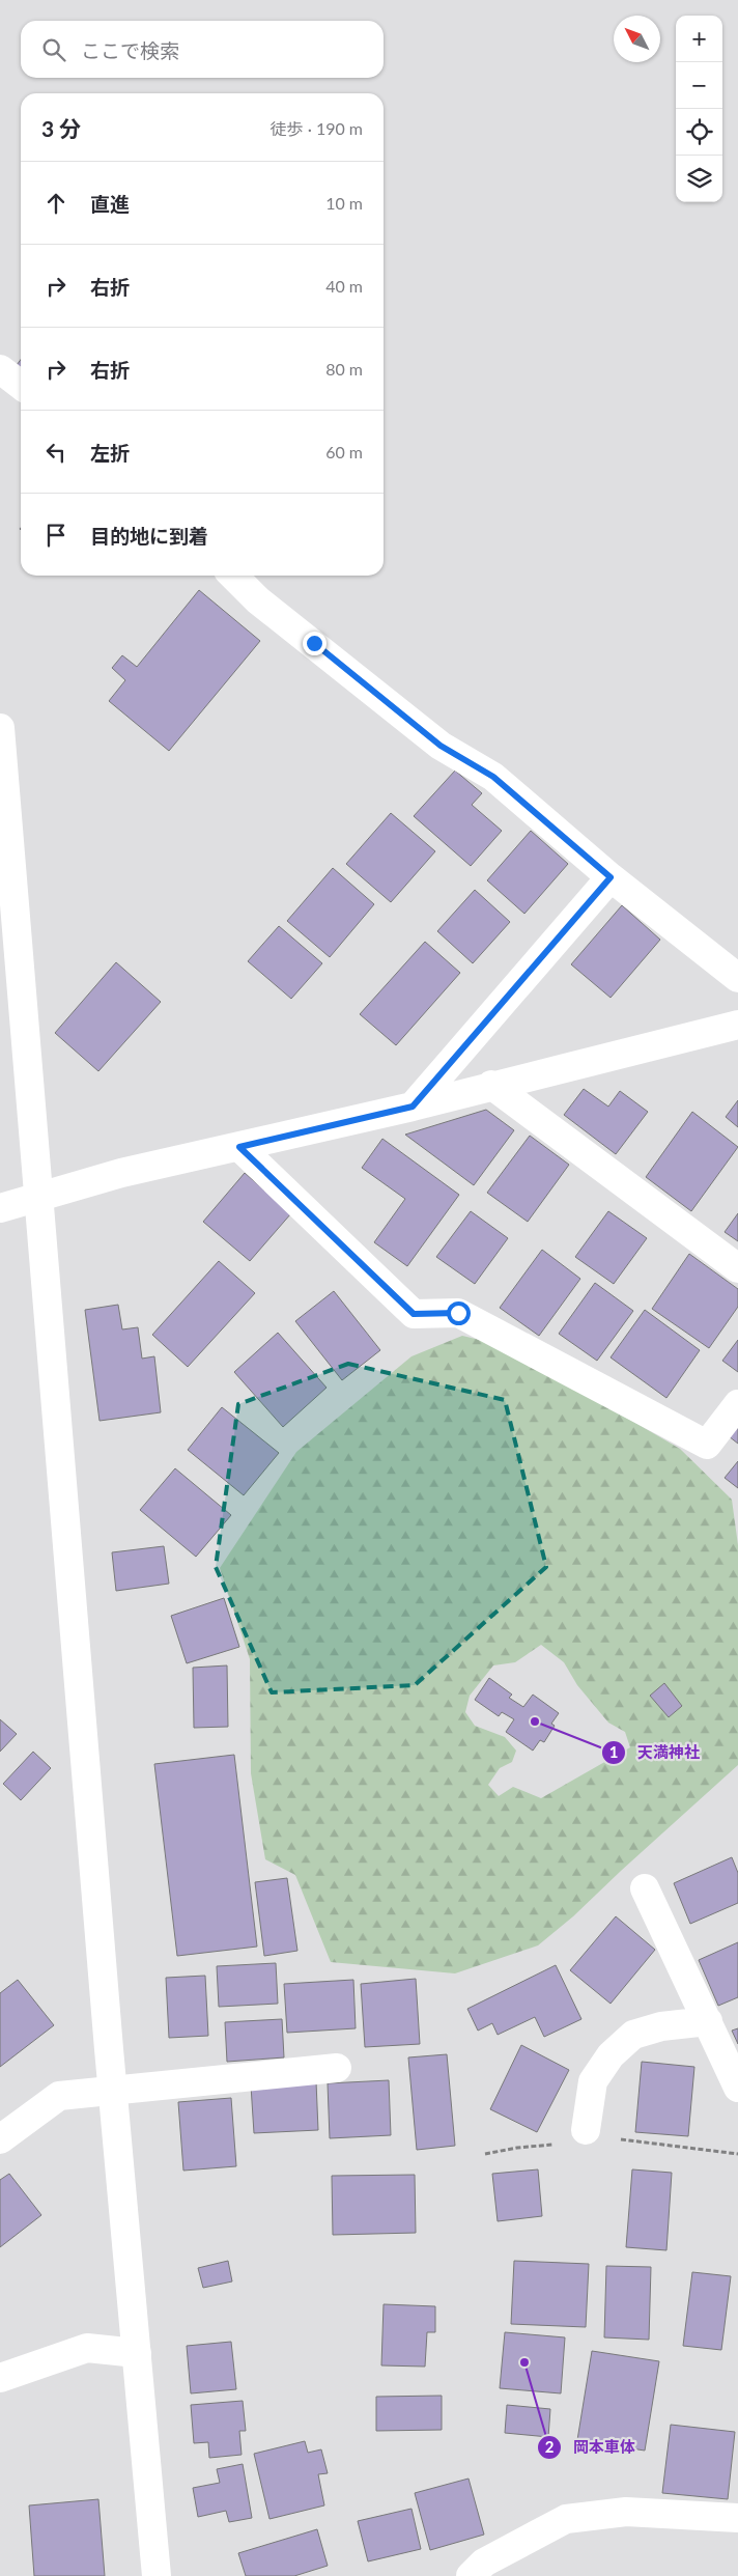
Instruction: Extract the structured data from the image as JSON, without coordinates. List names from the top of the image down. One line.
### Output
{"places":["天満神社","岡本車体"],"north":"top left","page":{"map_buttons":["+","−"],"search":"ここで検索","heading":["3 分","徒歩 · 190 m"],"list":[["直進","10 m"],["右折","40 m"],["右折","80 m"],["左折","60 m"],"目的地に到着"]}}
